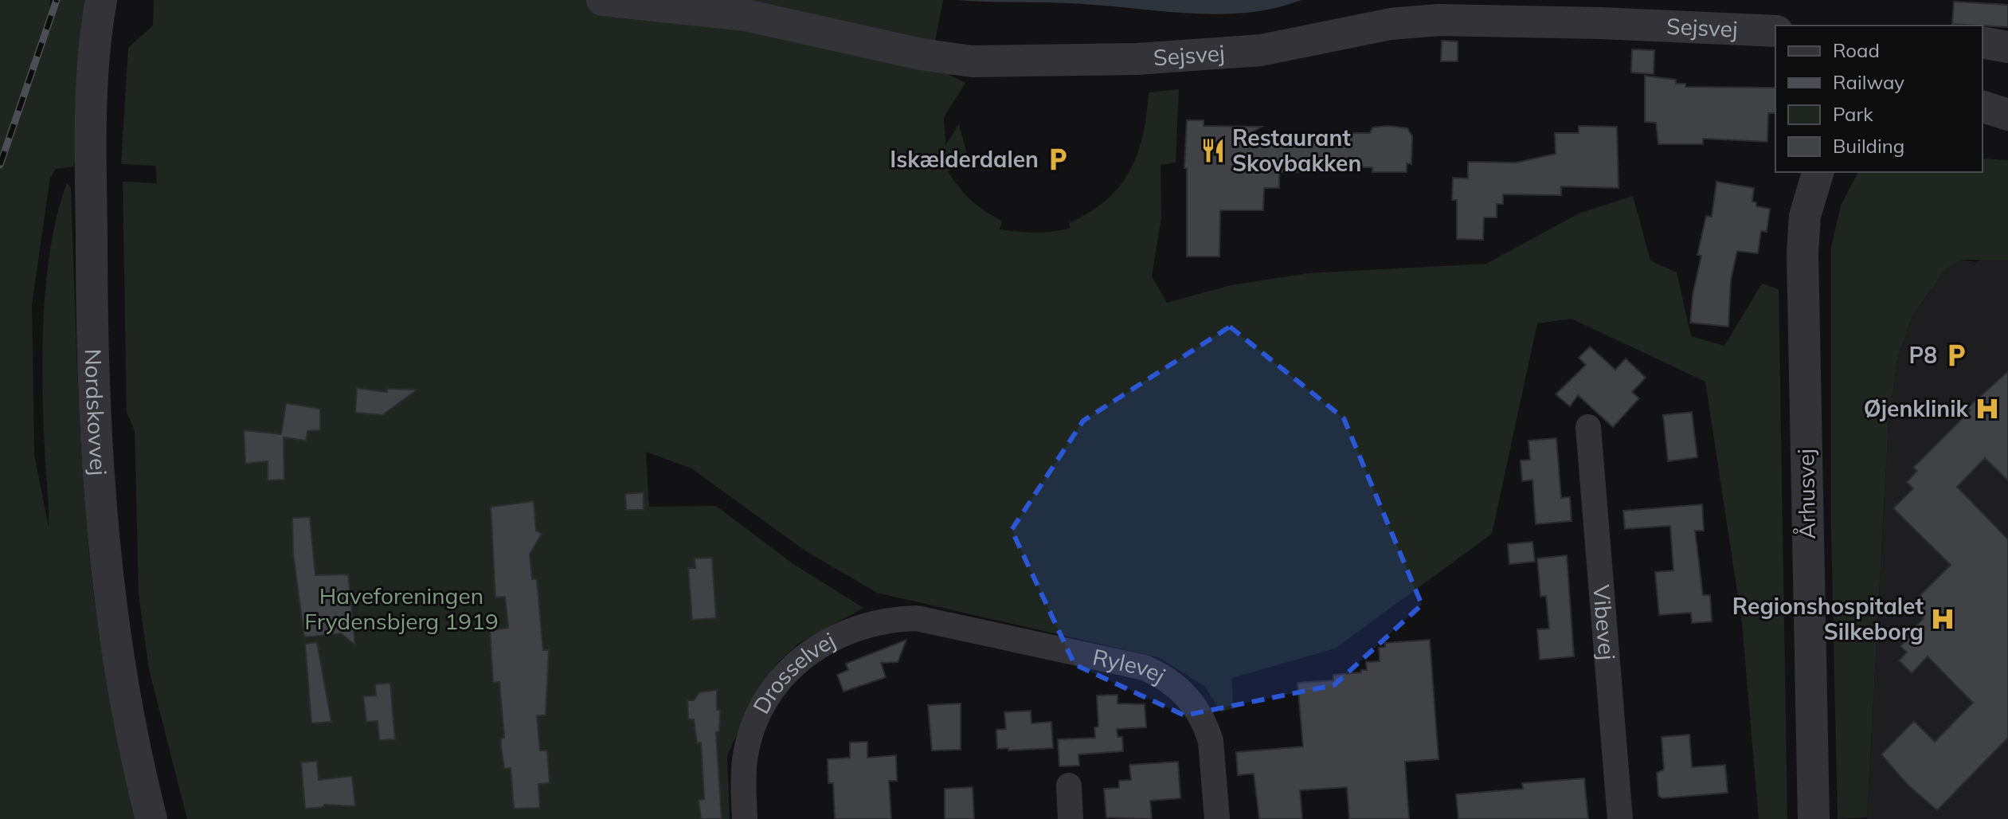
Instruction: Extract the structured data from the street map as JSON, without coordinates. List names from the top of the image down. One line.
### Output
{"streets":{"street":["Sejsvej","Nordskovvej","Århusvej","Vibevej","Rylevej","Drosselvej"]},"crossings":[["Rylevej","Drosselvej"]],"parks":["Haveforeningen Frydensbjerg 1919"],"places":{"restaurant":["Restaurant Skovbakken"],"parking":["Iskælderdalen","P8"],"hospital":["Øjenklinik","Regionshospitalet Silkeborg"]},"legend":["Road","Railway","Park","Building"]}
